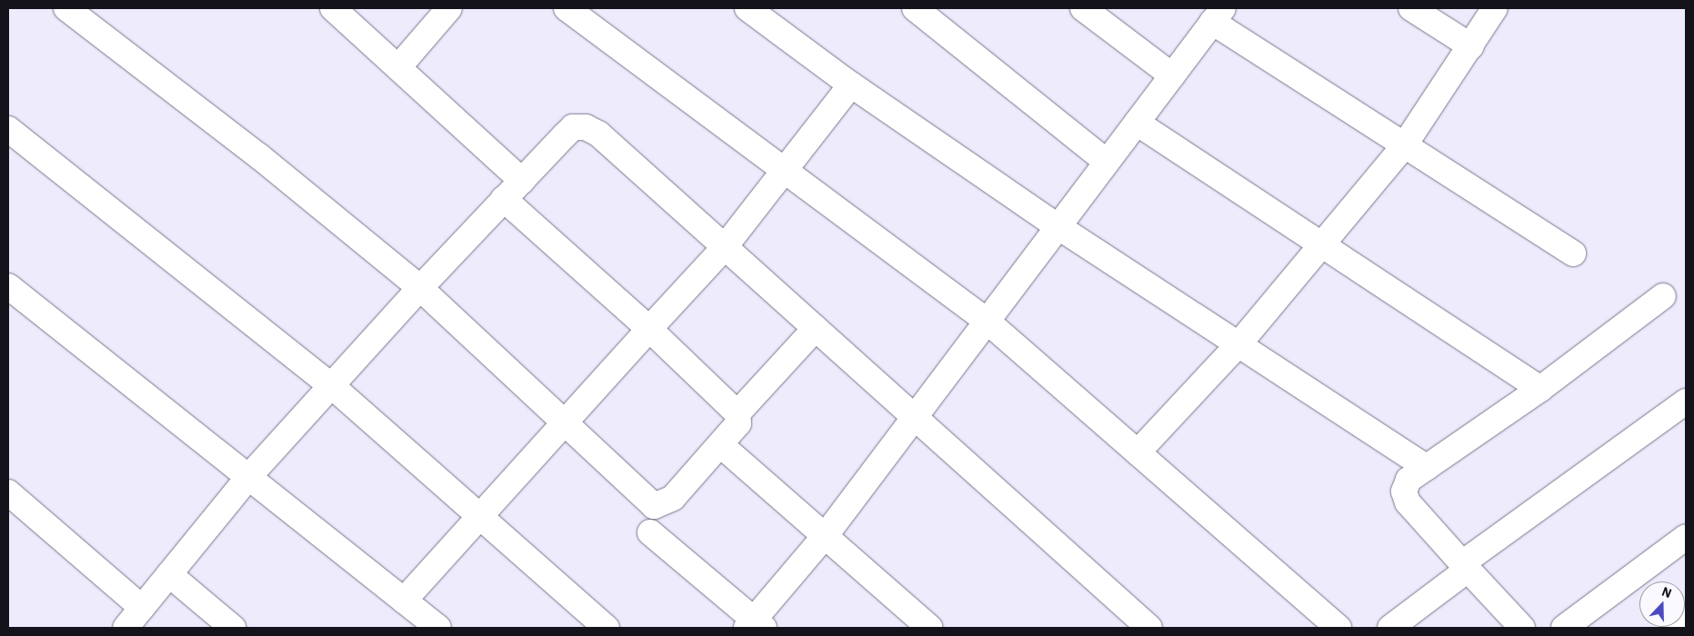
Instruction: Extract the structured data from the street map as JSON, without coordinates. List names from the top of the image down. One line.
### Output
{"north":"top"}
